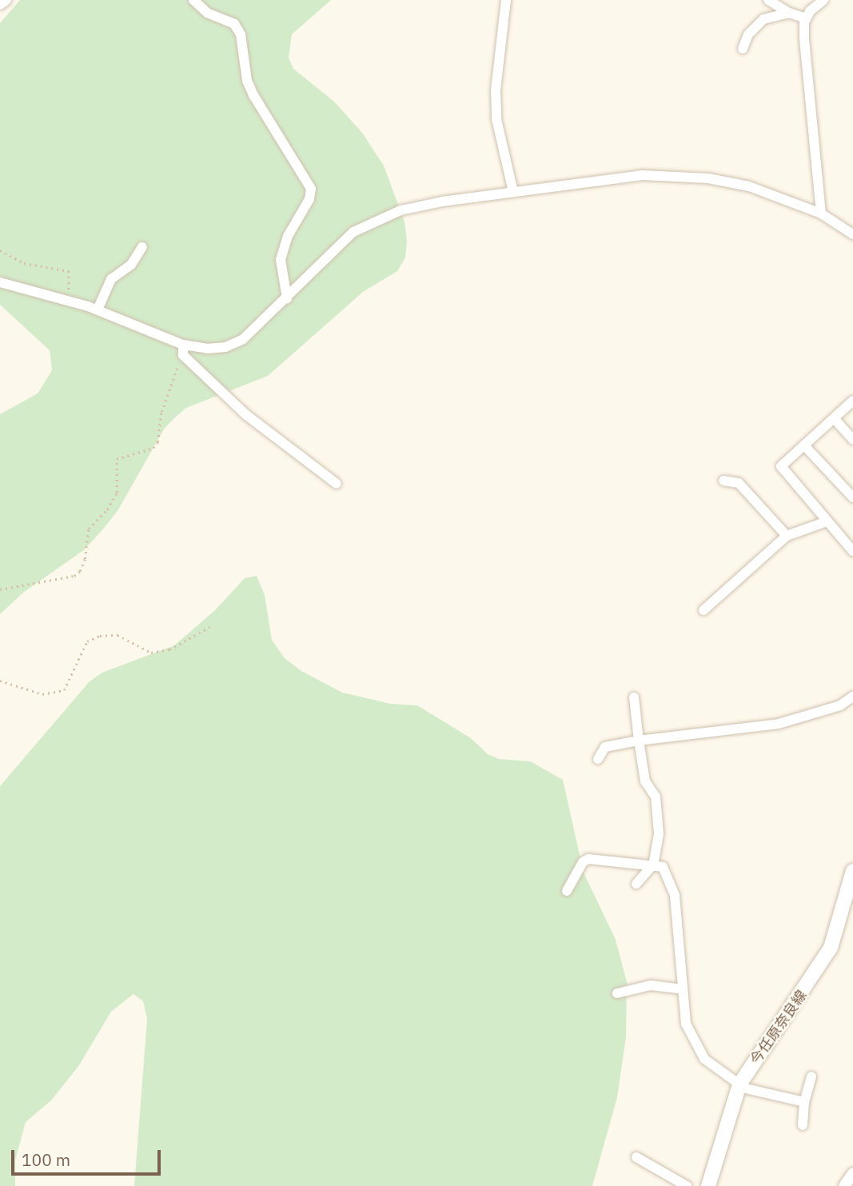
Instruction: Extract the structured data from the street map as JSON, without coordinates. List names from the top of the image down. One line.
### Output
{"streets":{"main road":["今任原奈良線"]},"scale_bar":"100 m"}
